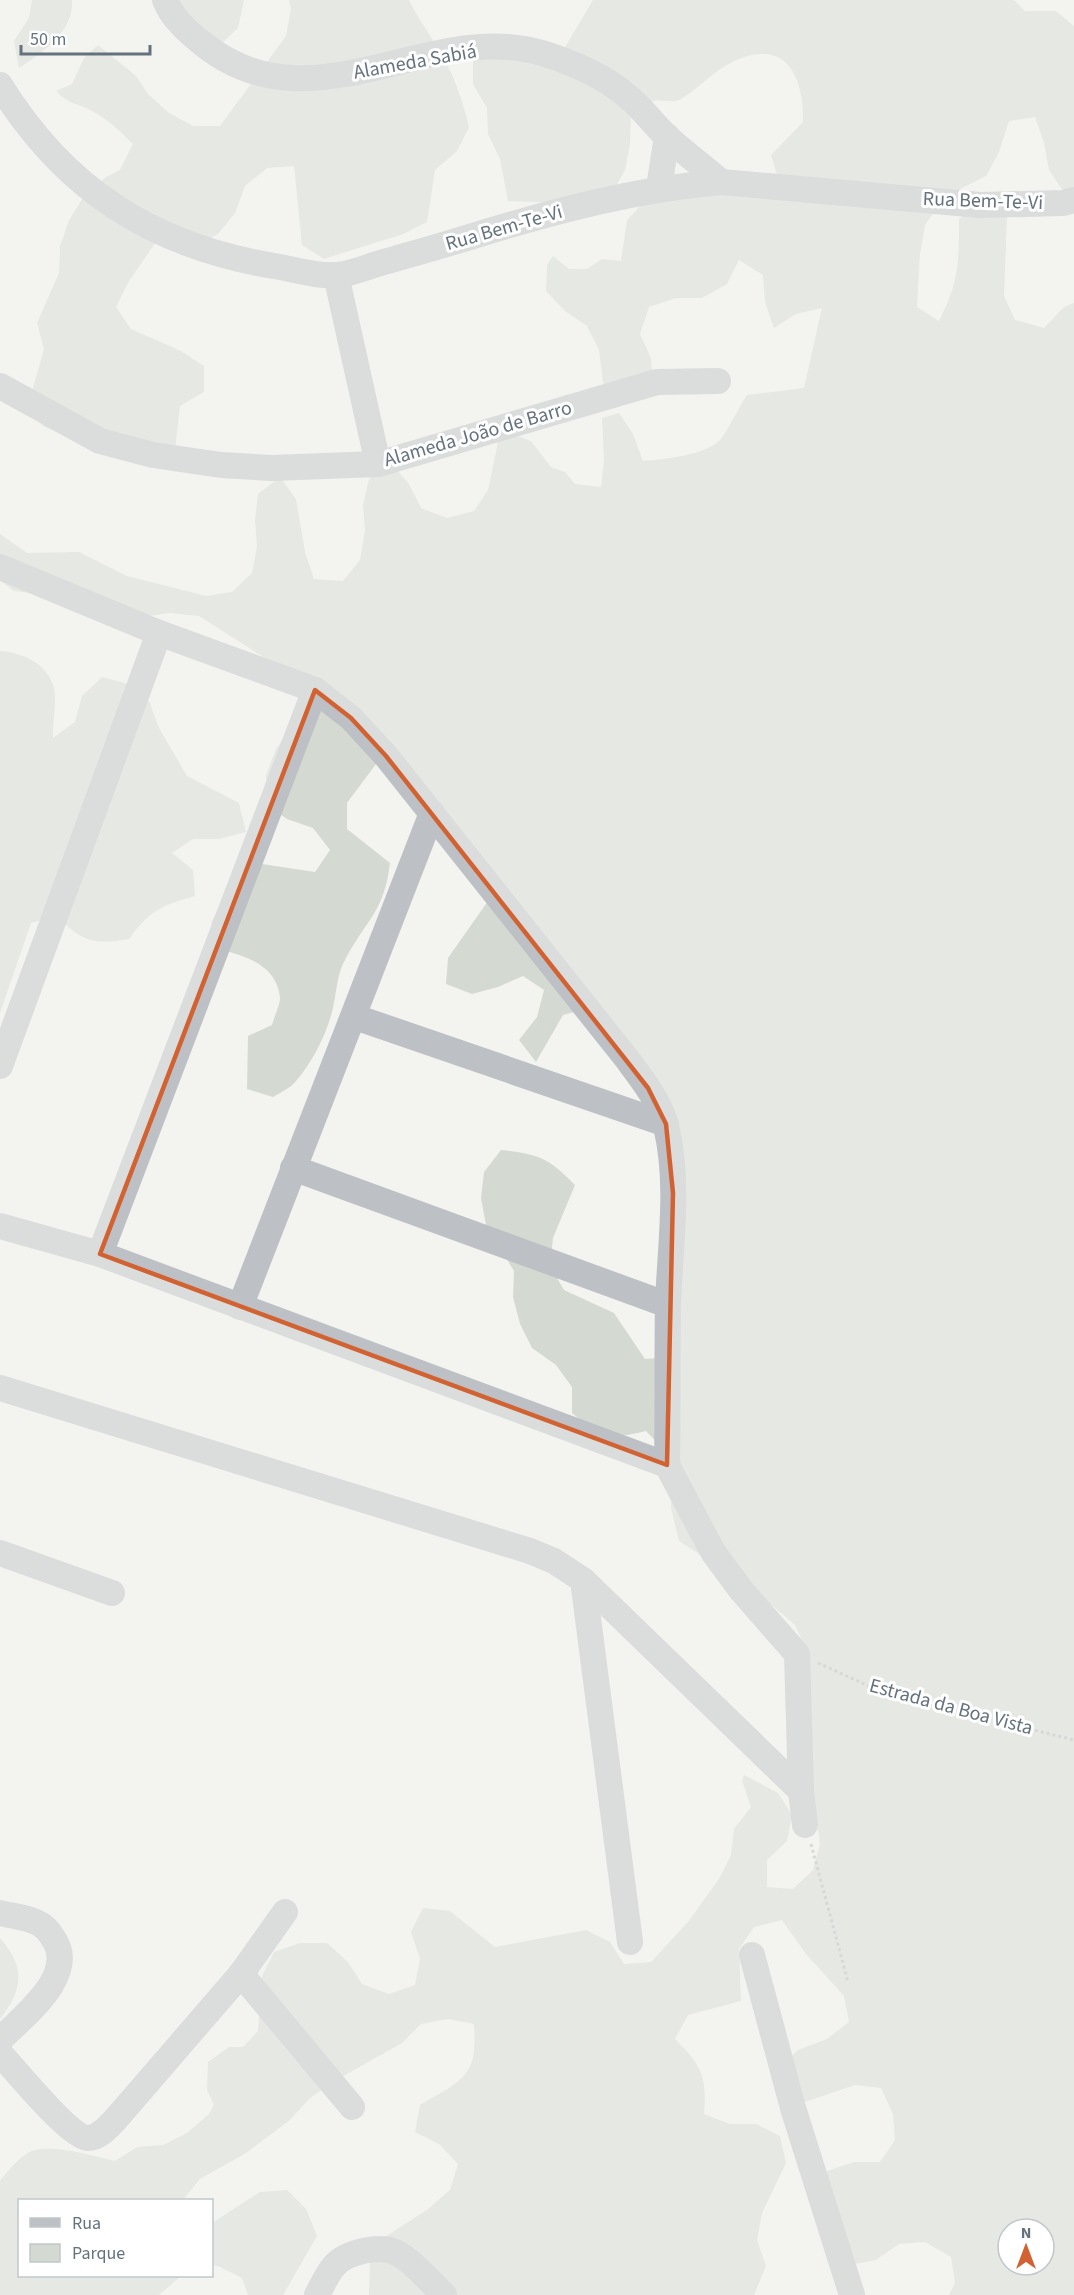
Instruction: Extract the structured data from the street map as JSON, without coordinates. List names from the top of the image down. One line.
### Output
{"streets":{"street":["Alameda Sabiá","Rua Bem-Te-Vi","Alameda João de Barro"],"path":["Estrada da Boa Vista"]},"crossings":[["Alameda Sabiá","Rua Bem-Te-Vi"]],"legend":["Rua","Parque"],"scale_bar":"50 m","north":"top"}
